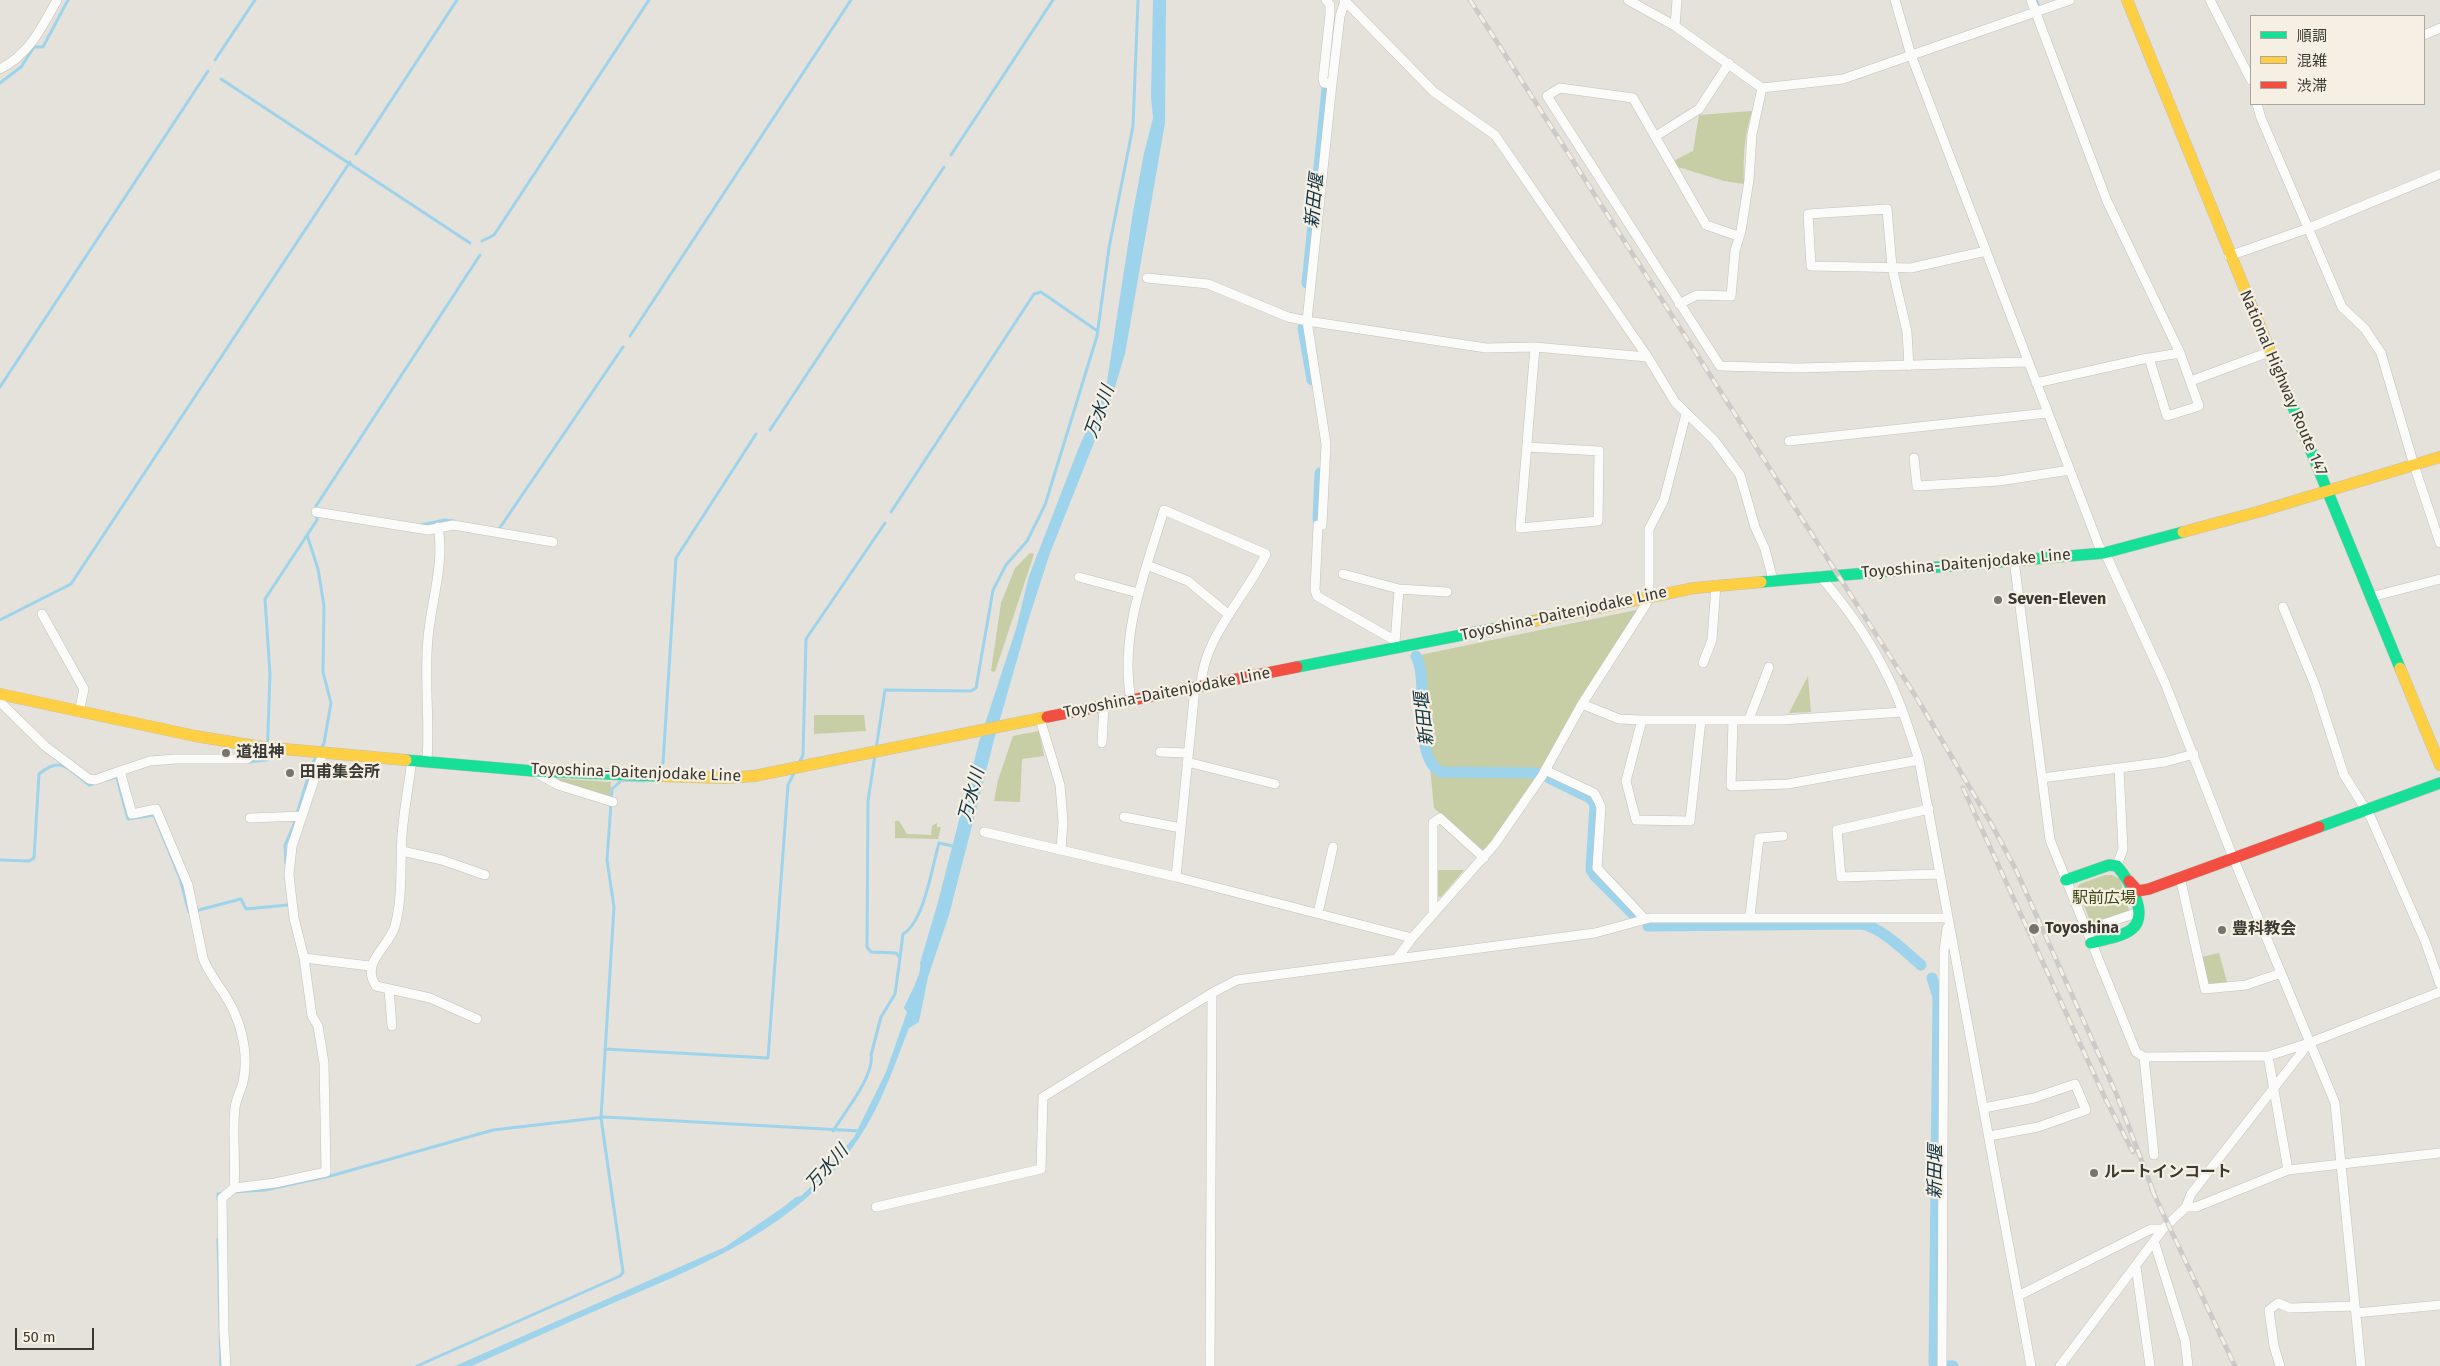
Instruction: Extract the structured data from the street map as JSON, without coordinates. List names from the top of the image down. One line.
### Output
{"streets":{"main road":["National Highway Route 147","Toyoshina-Daitenjodake Line"]},"crossings":[["National Highway Route 147","Toyoshina-Daitenjodake Line"]],"water":["新田堰","万水川"],"parks":["駅前広場"],"places":["Seven-Eleven","道祖神","田甫集会所","Toyoshina","豊科教会","ルートインコート"],"legend":["順調","混雑","渋滞"],"scale_bar":"50 m"}
